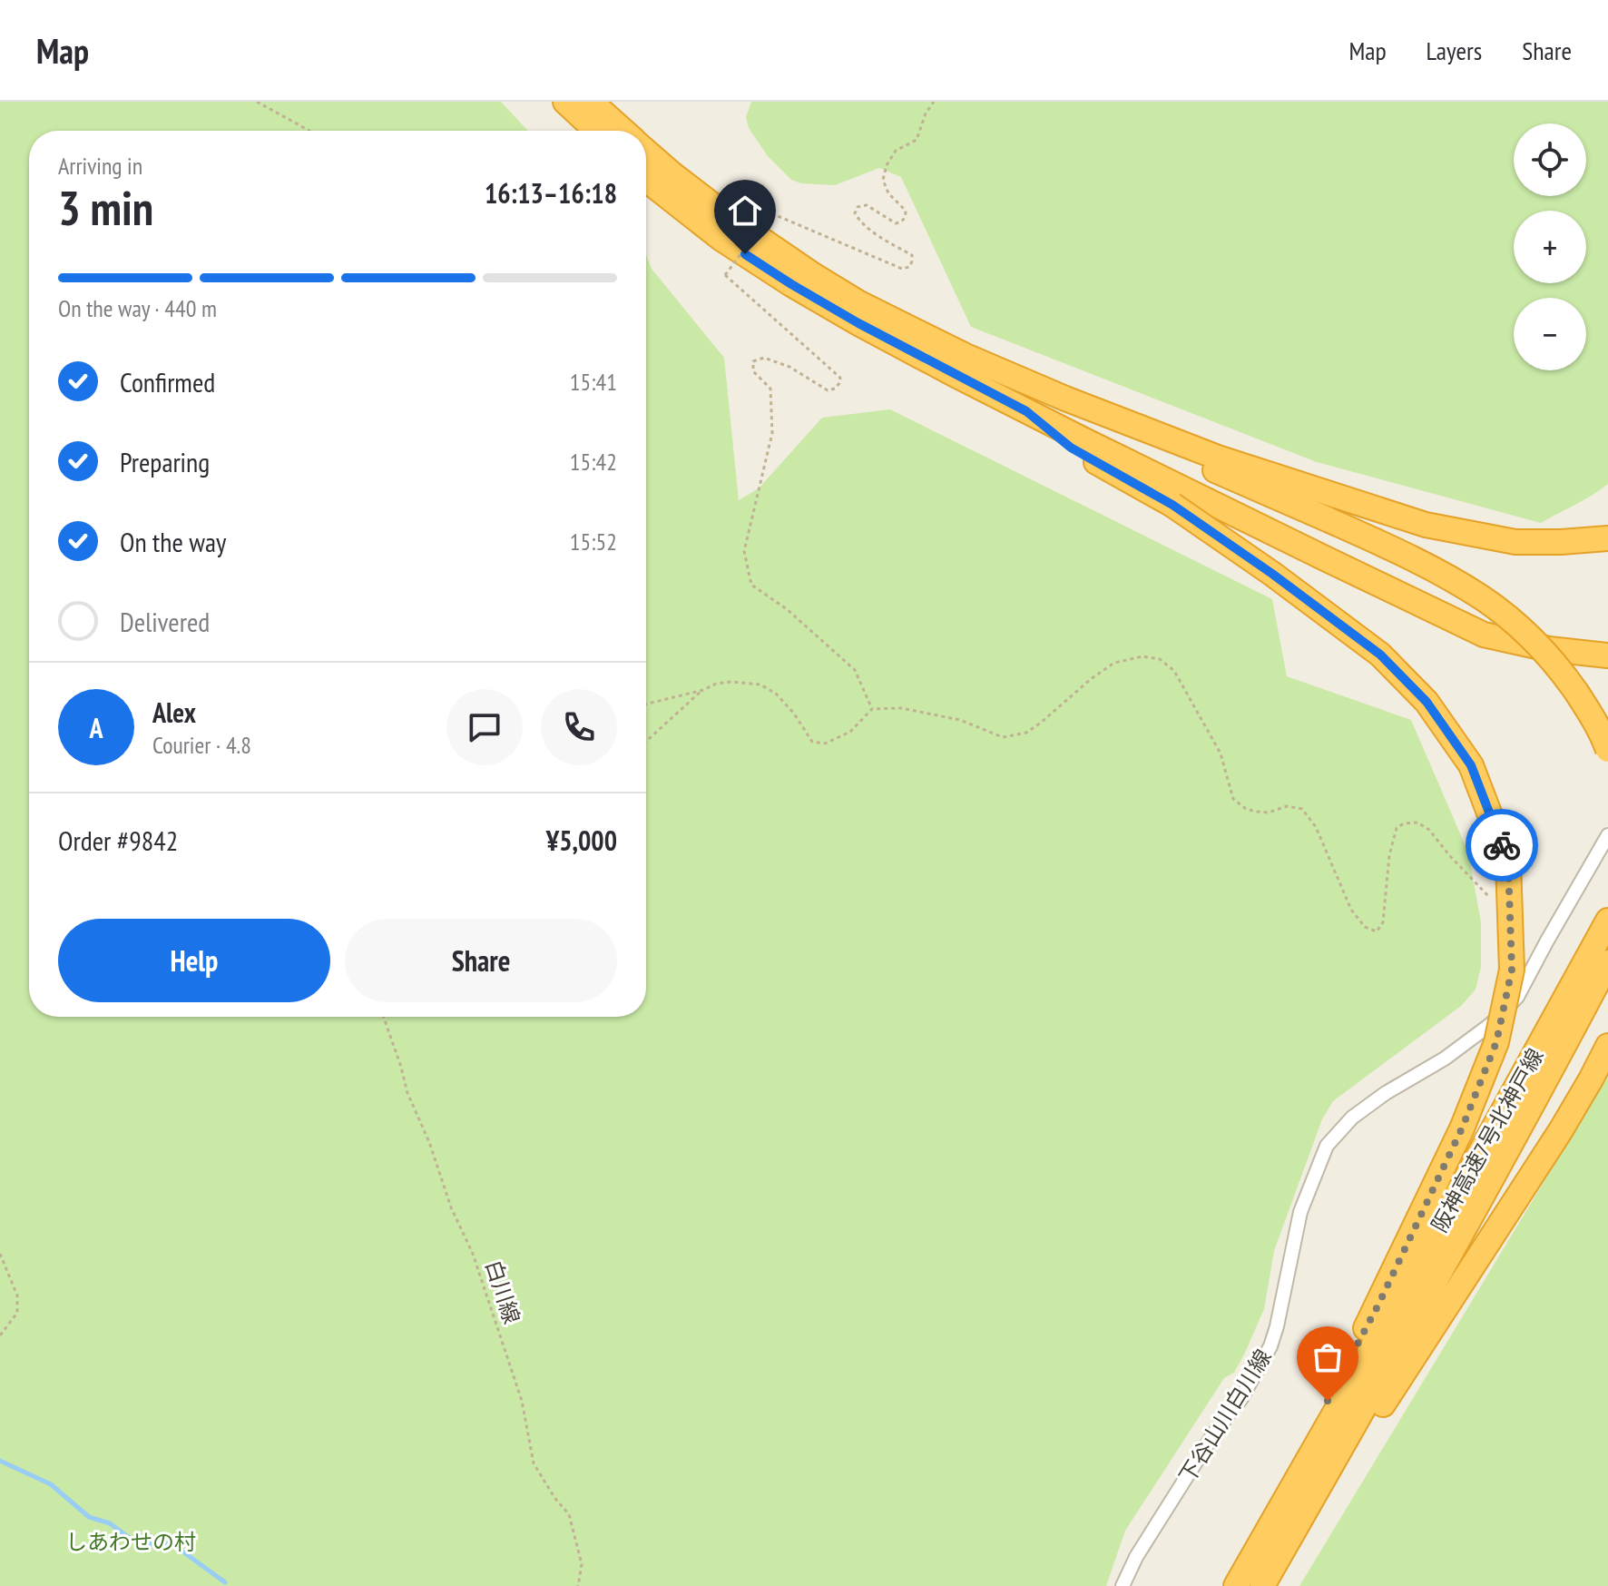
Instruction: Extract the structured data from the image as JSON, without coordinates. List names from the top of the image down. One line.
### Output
{"streets":{"highway":["阪神高速7号北神戸線"],"street":["下谷山川白川線"],"path":["白川線"]},"parks":["しあわせの村"],"page":{"header":"Map","nav":["Map","Layers","Share"],"map_buttons":["+","−"],"heading":["3 min","Arriving in","16:13–16:18"],"panel":["Alex","Courier · 4.8","Order #9842","¥5,000"],"bar":"On the way · 440 m","list":[["Confirmed","15:41"],["Preparing","15:42"],["On the way","15:52"],"Delivered"],"round":"A","buttons":["Help","Share"]}}
